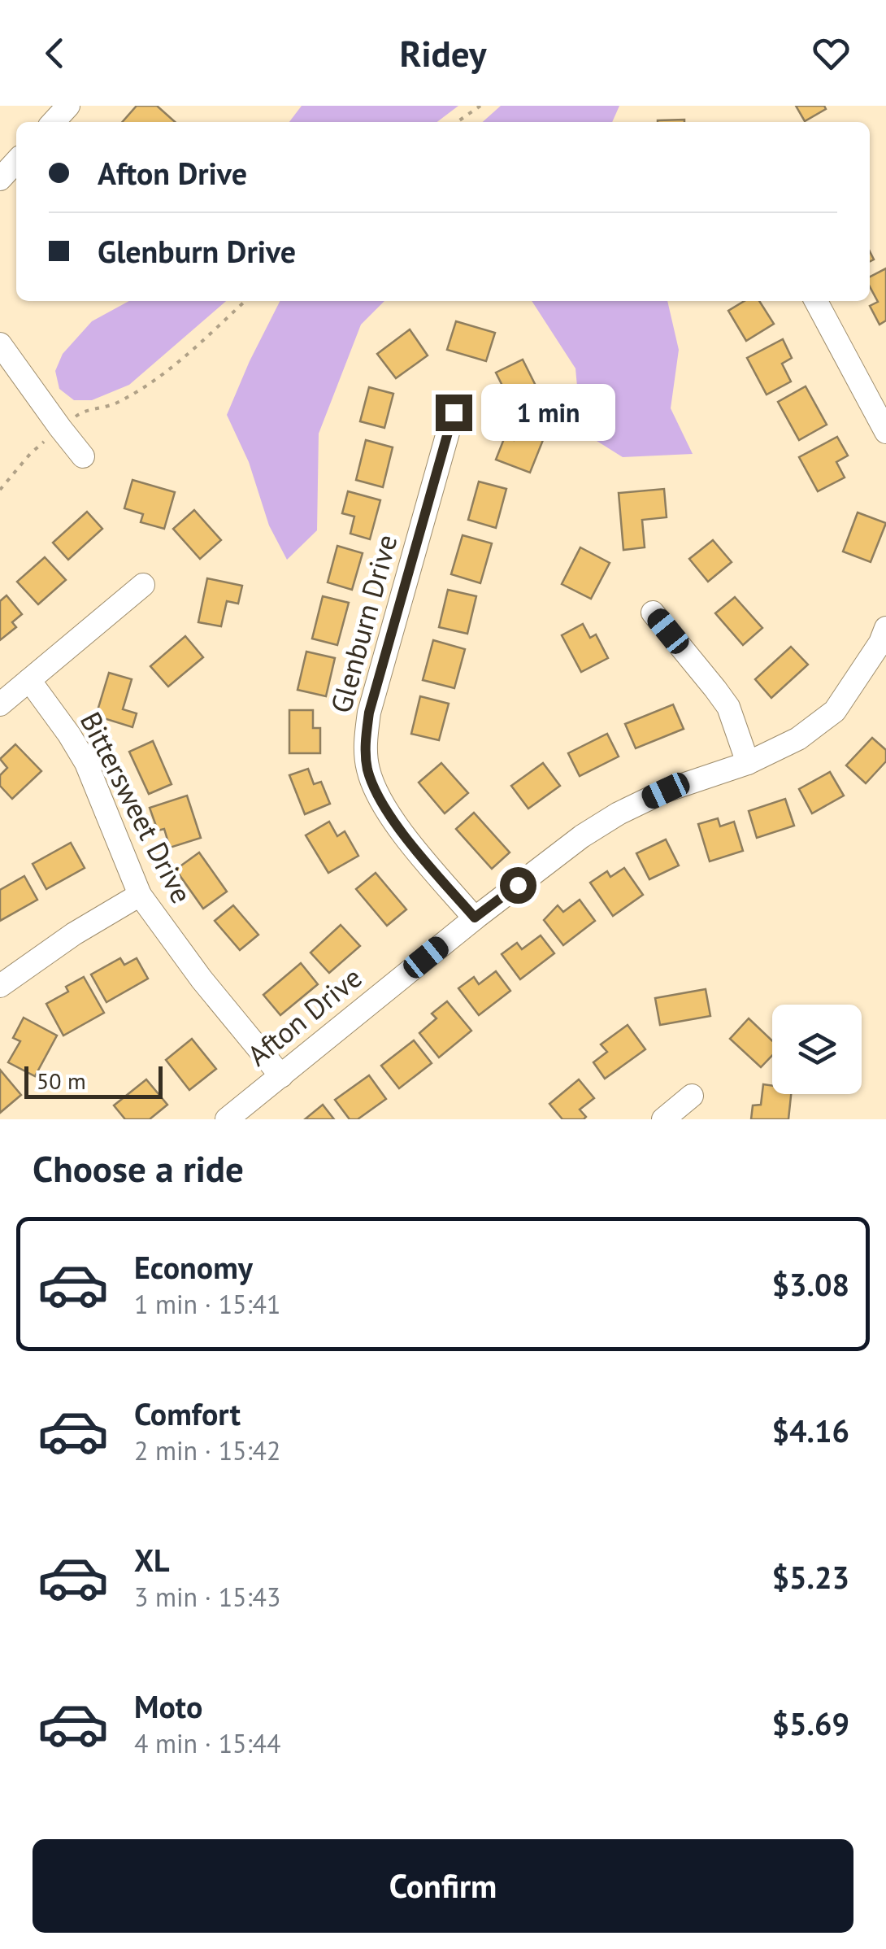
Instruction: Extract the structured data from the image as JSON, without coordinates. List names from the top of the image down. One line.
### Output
{"streets":{"street":["Glenburn Drive","Bittersweet Drive","Afton Drive"]},"crossings":[["Glenburn Drive","Afton Drive"],["Bittersweet Drive","Afton Drive"]],"scale_bar":"50 m","page":{"header":"Ridey","banner":["Afton Drive","Glenburn Drive"],"bubble":"1 min","scale":"50 m","heading":"Choose a ride","list":[{"name":"Economy","note":"1 min · 15:41","value":"$3.08"},{"name":"Comfort","note":"2 min · 15:42","value":"$4.16"},{"name":"XL","note":"3 min · 15:43","value":"$5.23"},{"name":"Moto","note":"4 min · 15:44","value":"$5.69"}],"buttons":"Confirm"}}
